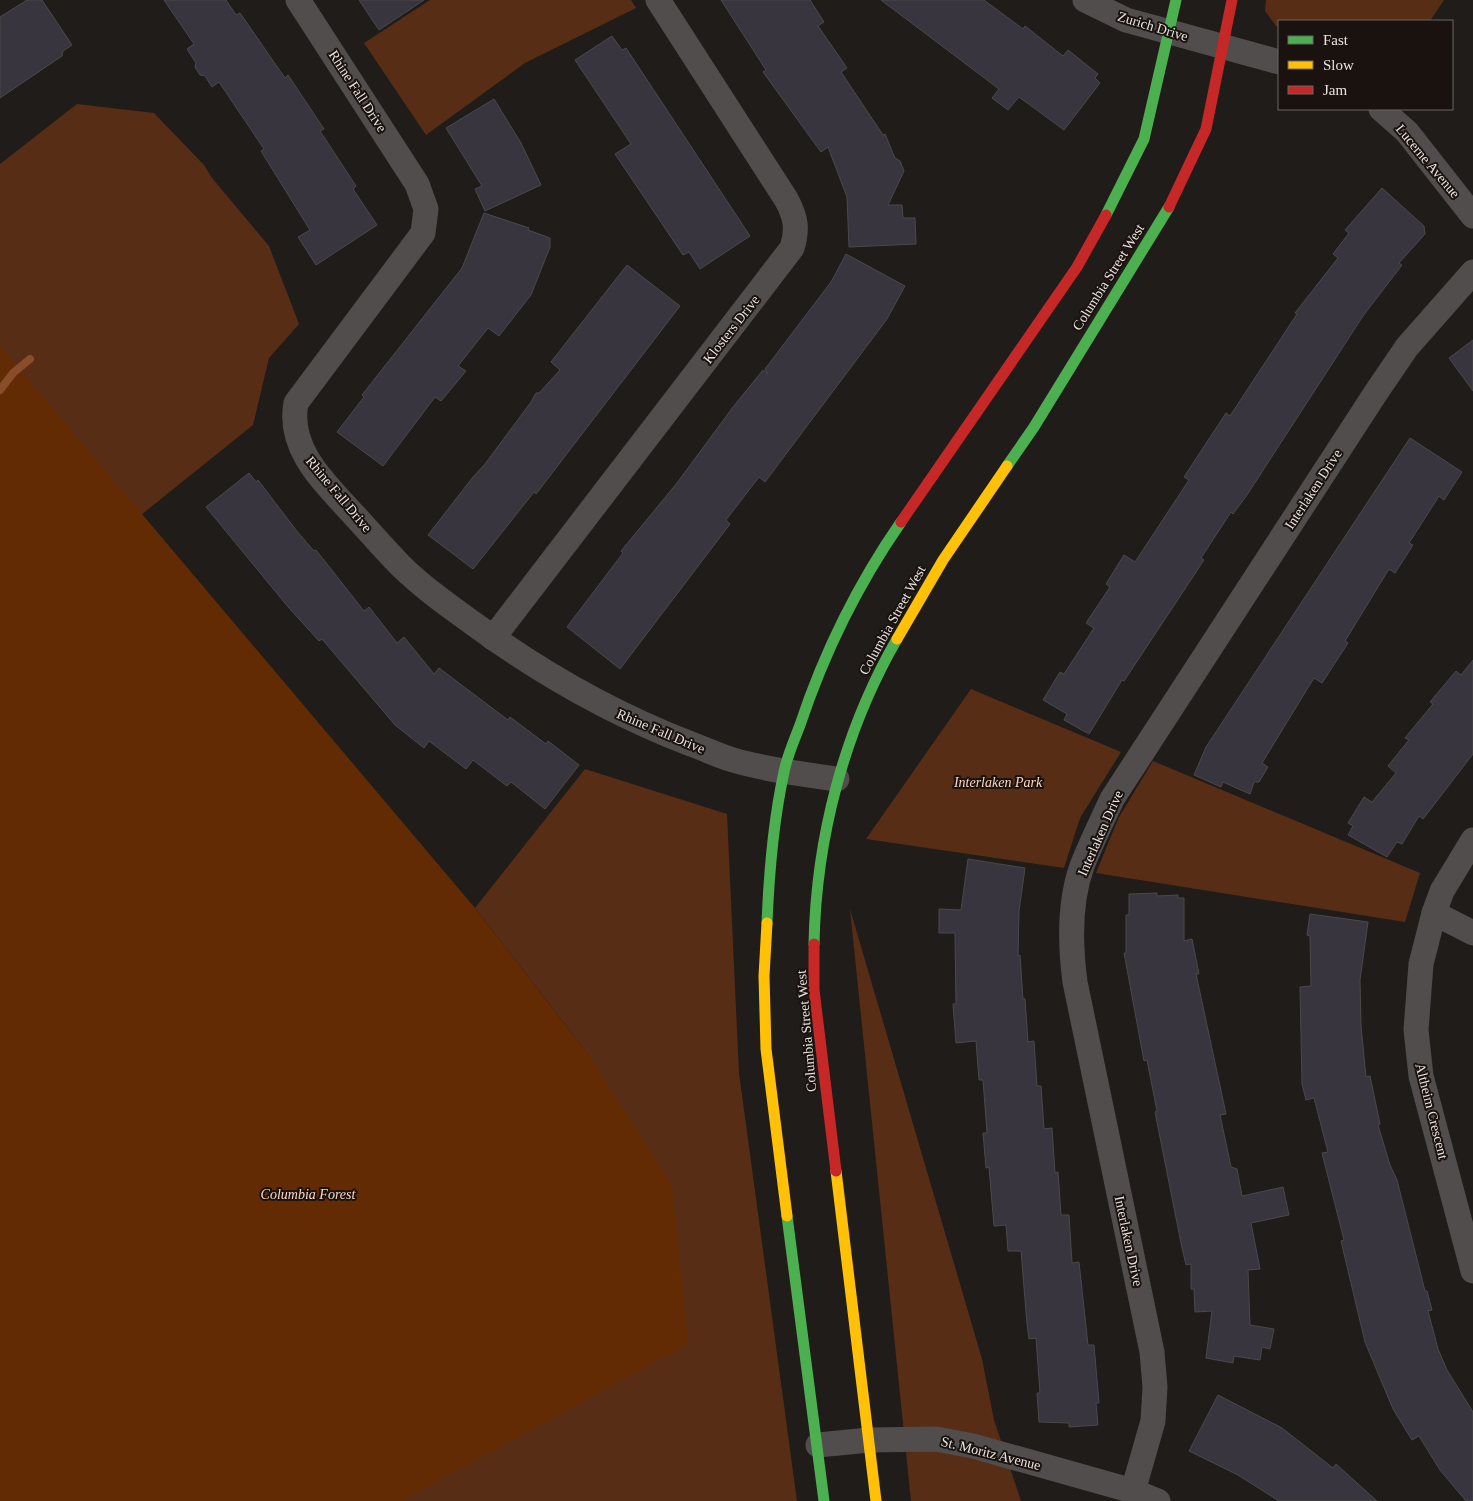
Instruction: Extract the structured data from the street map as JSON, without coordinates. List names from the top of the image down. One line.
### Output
{"streets":{"main road":["Columbia Street West"],"street":["Zurich Drive","Rhine Fall Drive","Lucerne Avenue","Klosters Drive","Interlaken Drive","Altheim Crescent","St. Moritz Avenue"]},"crossings":[["Zurich Drive","Columbia Street West"],["Rhine Fall Drive","Columbia Street West"],["Rhine Fall Drive","Klosters Drive"],["Columbia Street West","St. Moritz Avenue"],["Interlaken Drive","St. Moritz Avenue"]],"parks":["Interlaken Park","Columbia Forest"],"legend":["Fast","Slow","Jam"]}
